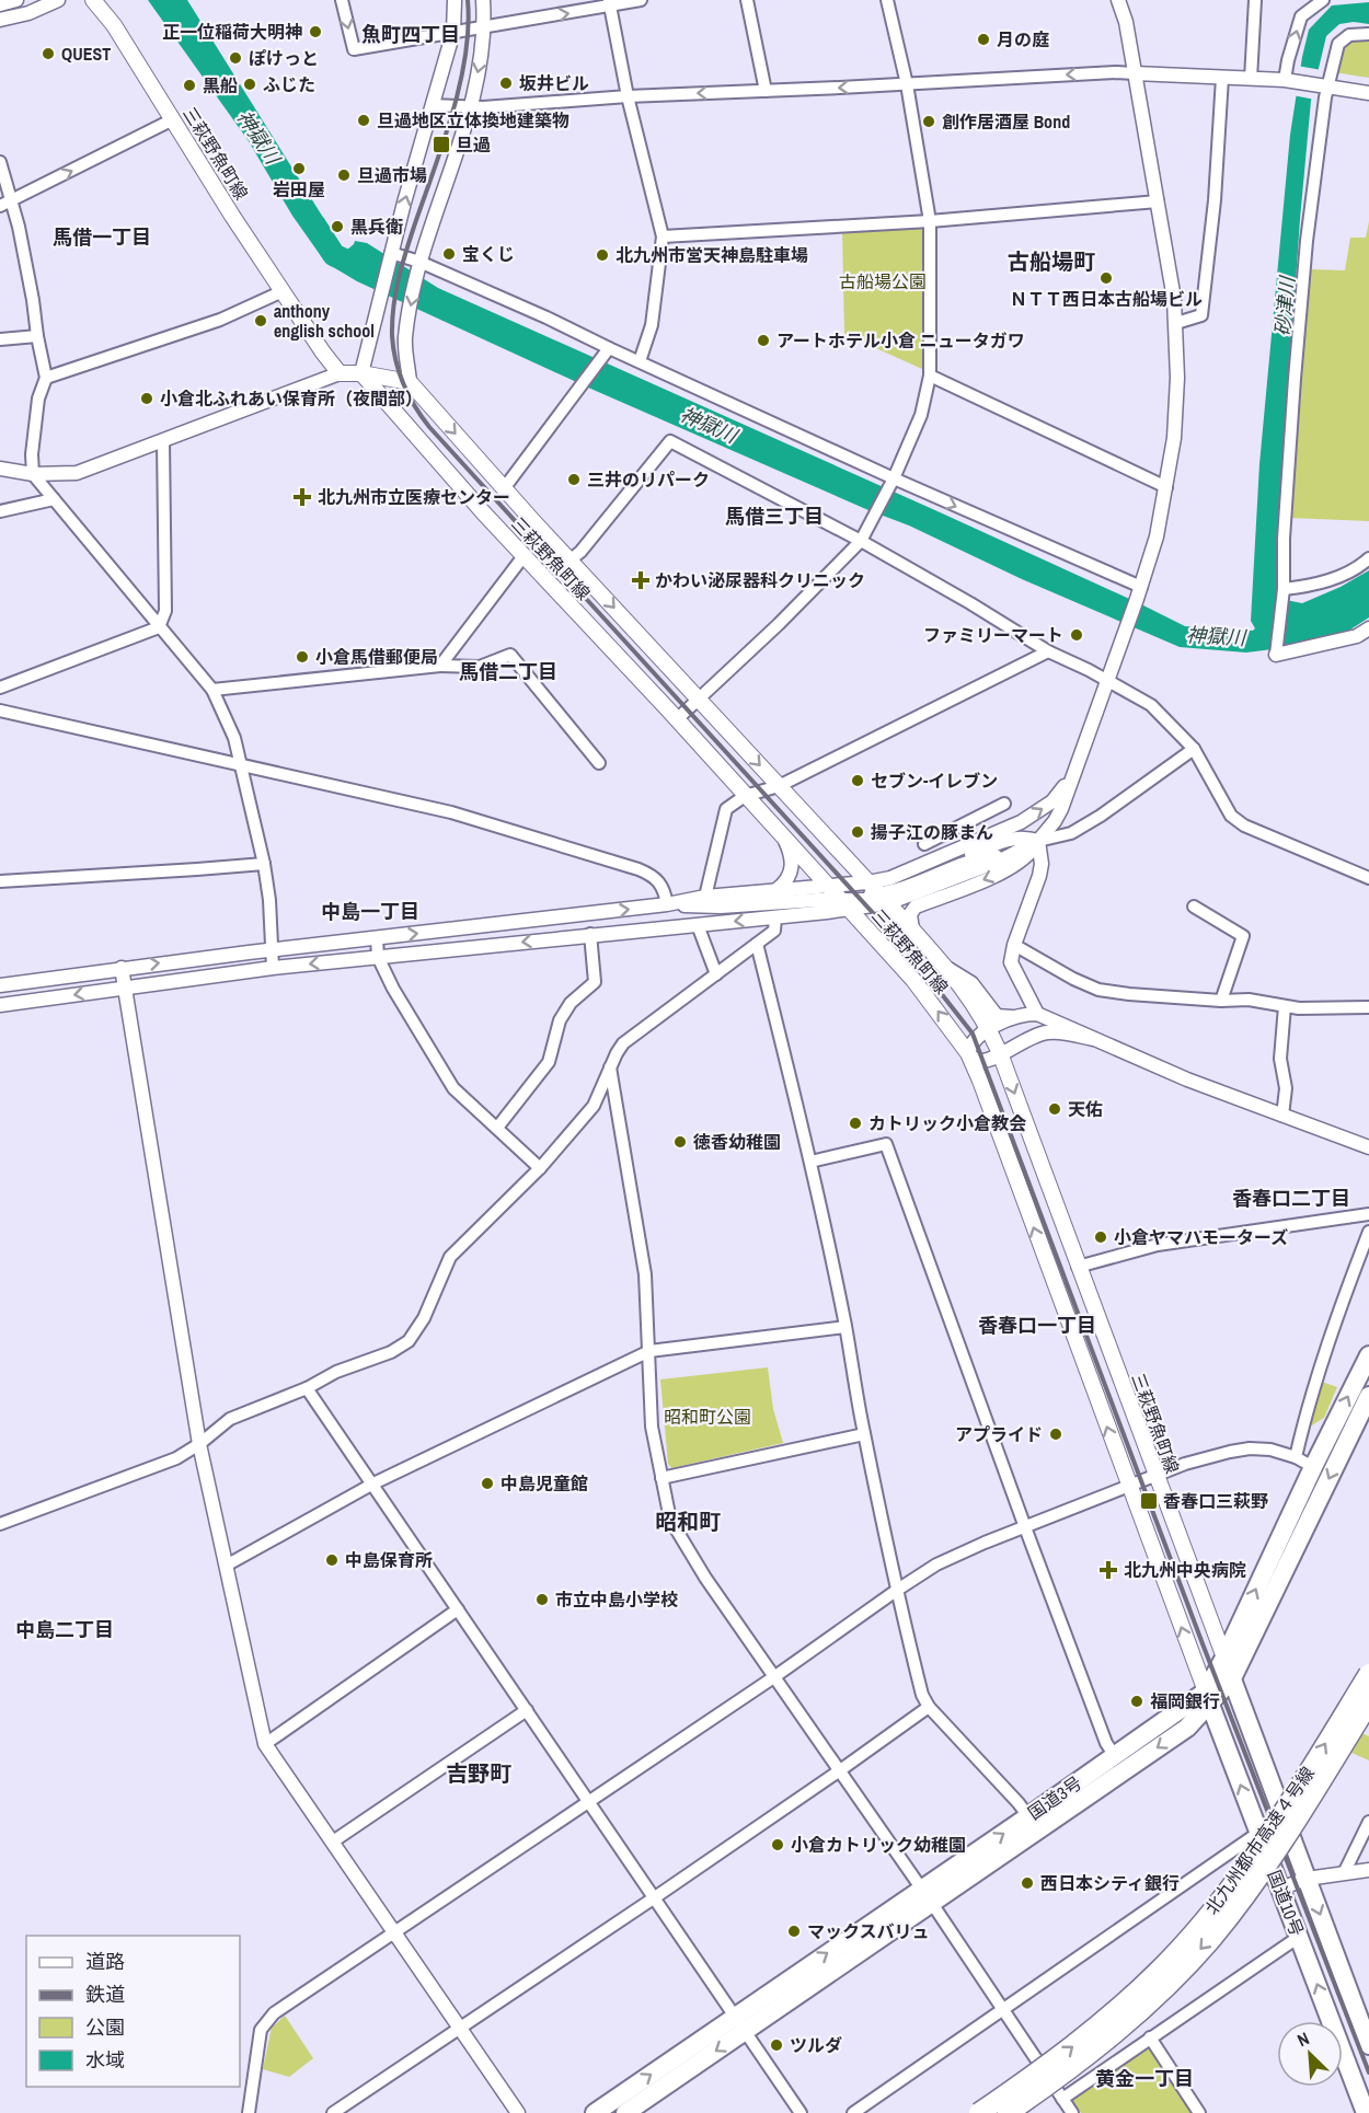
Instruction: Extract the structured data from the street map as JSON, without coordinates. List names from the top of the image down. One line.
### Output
{"streets":{"highway":["国道3号","北九州都市高速４号線","国道10号"],"main road":["三萩野魚町線"]},"crossings":[["三萩野魚町線","国道3号"],["三萩野魚町線","国道10号"],["国道3号","国道10号"]],"districts":["魚町四丁目","馬借一丁目","古船場町","馬借三丁目","馬借二丁目","中島一丁目","香春口二丁目","香春口一丁目","昭和町","中島二丁目","吉野町","黄金一丁目"],"water":["神獄川","砂津川"],"parks":["古船場公園","昭和町公園"],"places":{"other":["正一位稲荷大明神","月の庭","QUEST","ぽけっと","坂井ビル","ふじた","黒船","旦過地区立体換地建築物","創作居酒屋 Bond","岩田屋","旦過市場","黒兵衛","宝くじ","北九州市営天神島駐車場","ＮＴＴ西日本古船場ビル","anthony english school","アートホテル小倉 ニュータガワ","小倉北ふれあい保育所（夜間部）","三井のリパーク","ファミリーマート","小倉馬借郵便局","セブン-イレブン","揚子江の豚まん","天佑","カトリック小倉教会","徳香幼稚園","小倉ヤマハモーターズ","アプライド","中島児童館","中島保育所","市立中島小学校","福岡銀行","小倉カトリック幼稚園","西日本シティ銀行","マックスバリュ","ツルダ"],"transit":["旦過","香春口三萩野"],"health":["北九州市立医療センター","かわい泌尿器科クリニック","北九州中央病院"]},"legend":["道路","鉄道","公園","水域"],"north":"top left"}
